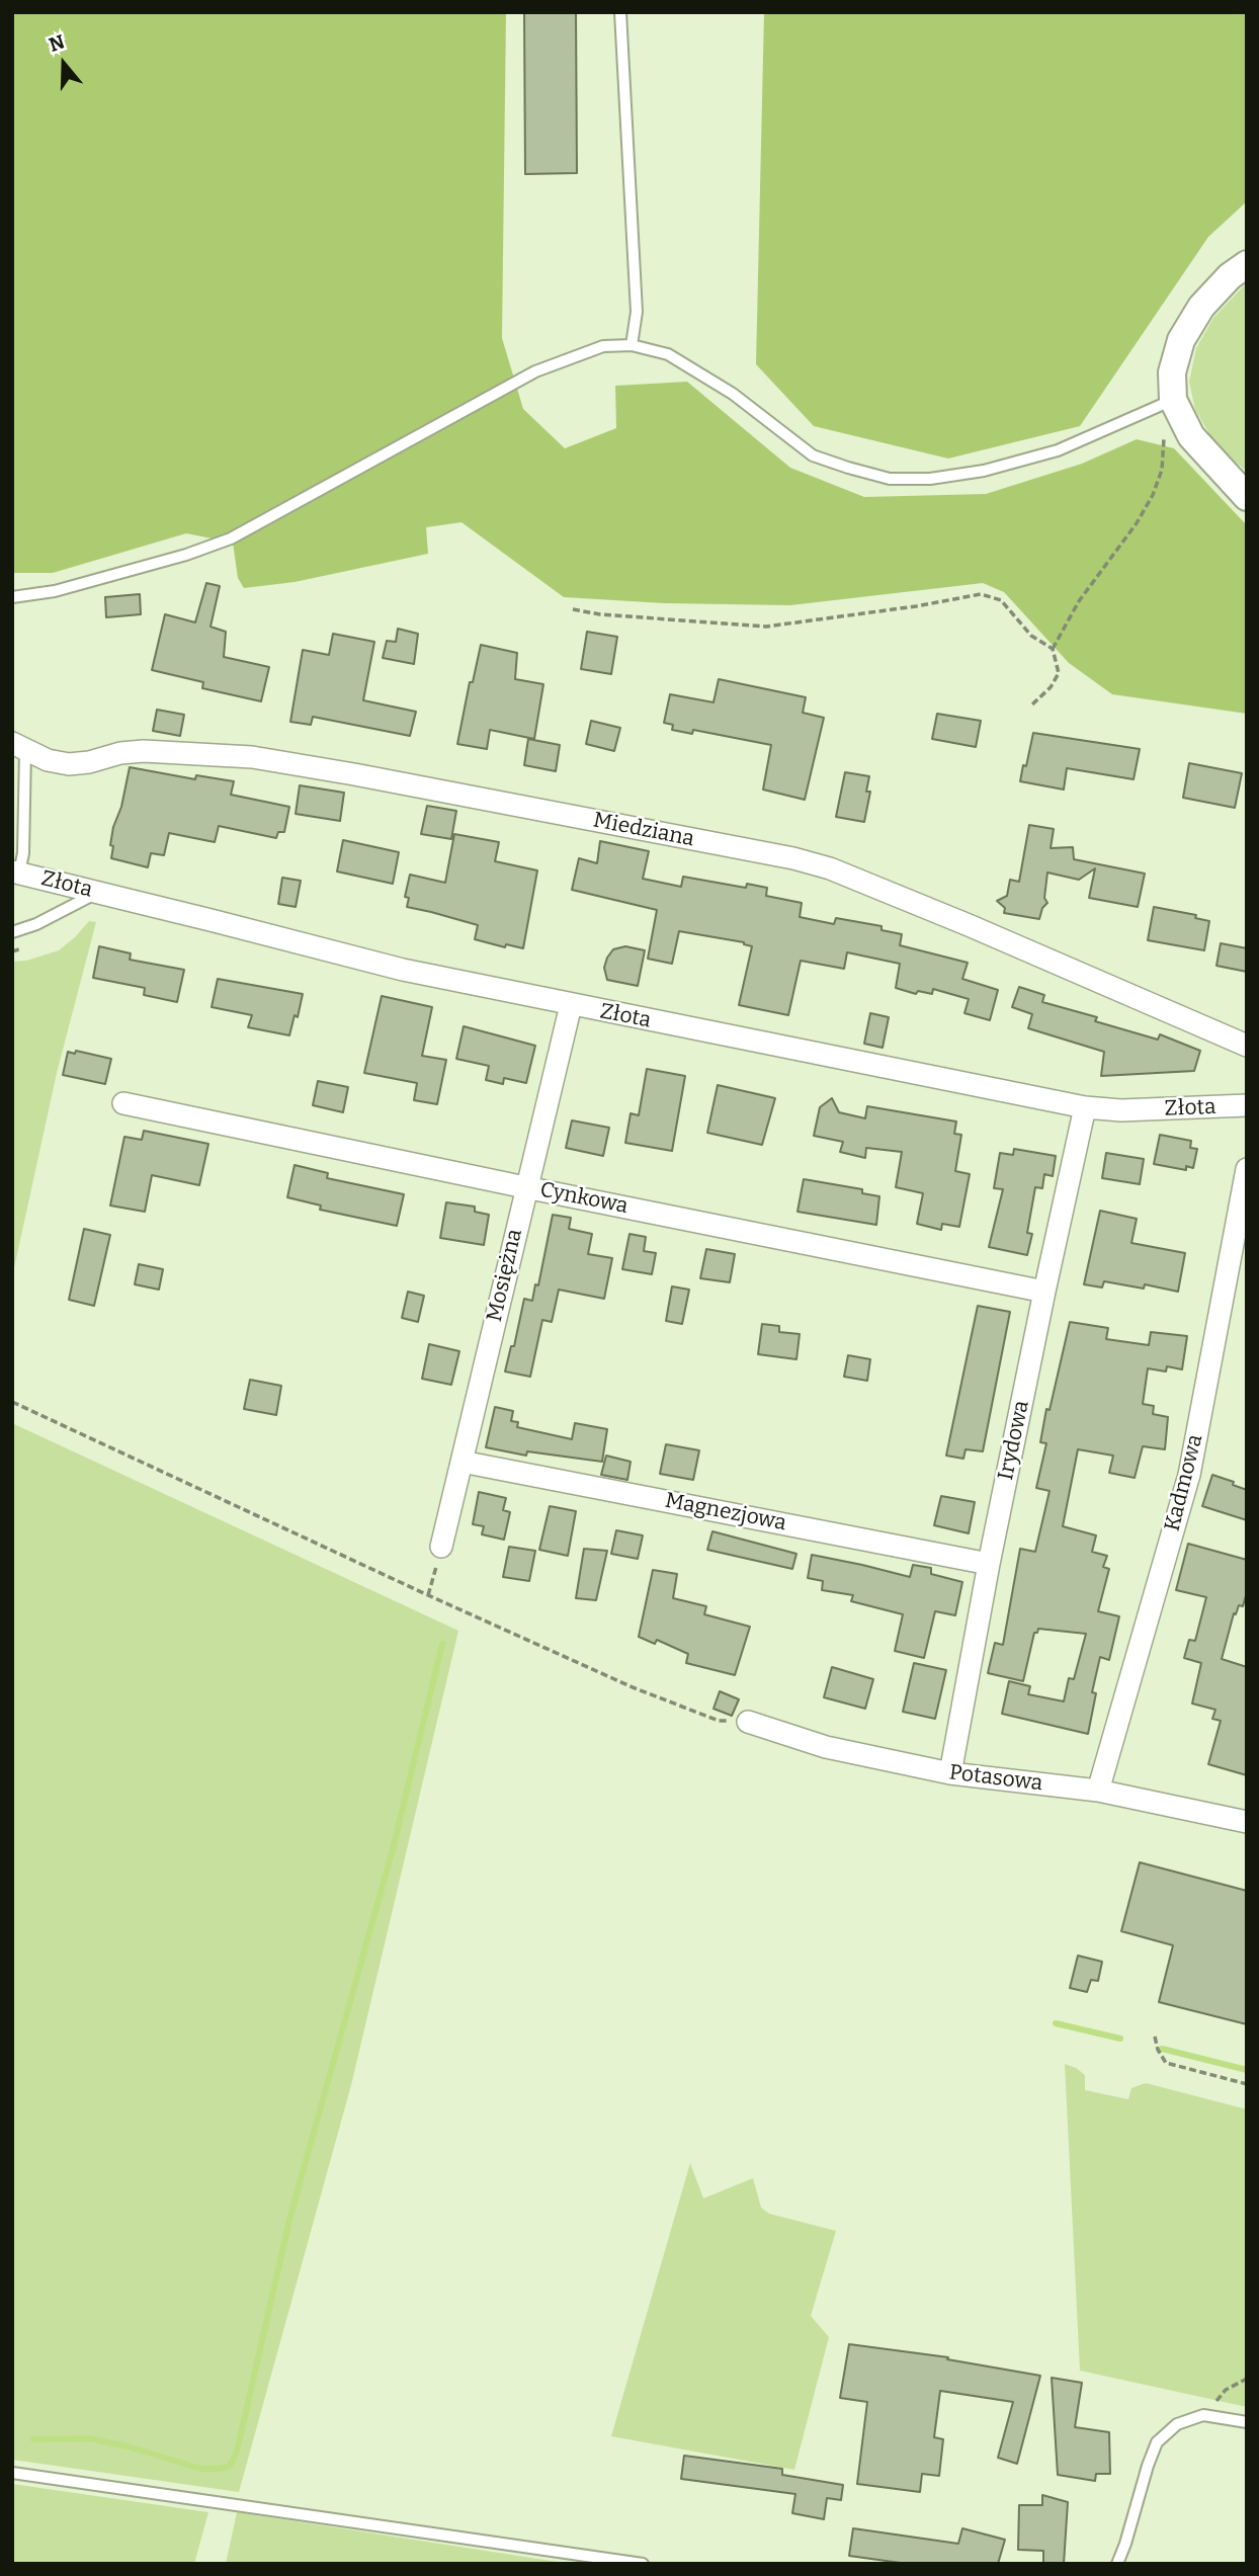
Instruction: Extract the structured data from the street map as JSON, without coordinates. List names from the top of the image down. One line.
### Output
{"streets":{"street":["Miedziana","Złota","Cynkowa","Mosiężna","Irydowa","Kadmowa","Magnezjowa","Potasowa"]},"crossings":[["Złota","Mosiężna"],["Złota","Irydowa"],["Cynkowa","Mosiężna"],["Cynkowa","Irydowa"],["Mosiężna","Magnezjowa"],["Irydowa","Magnezjowa"],["Irydowa","Potasowa"],["Kadmowa","Potasowa"]],"north":"top"}
